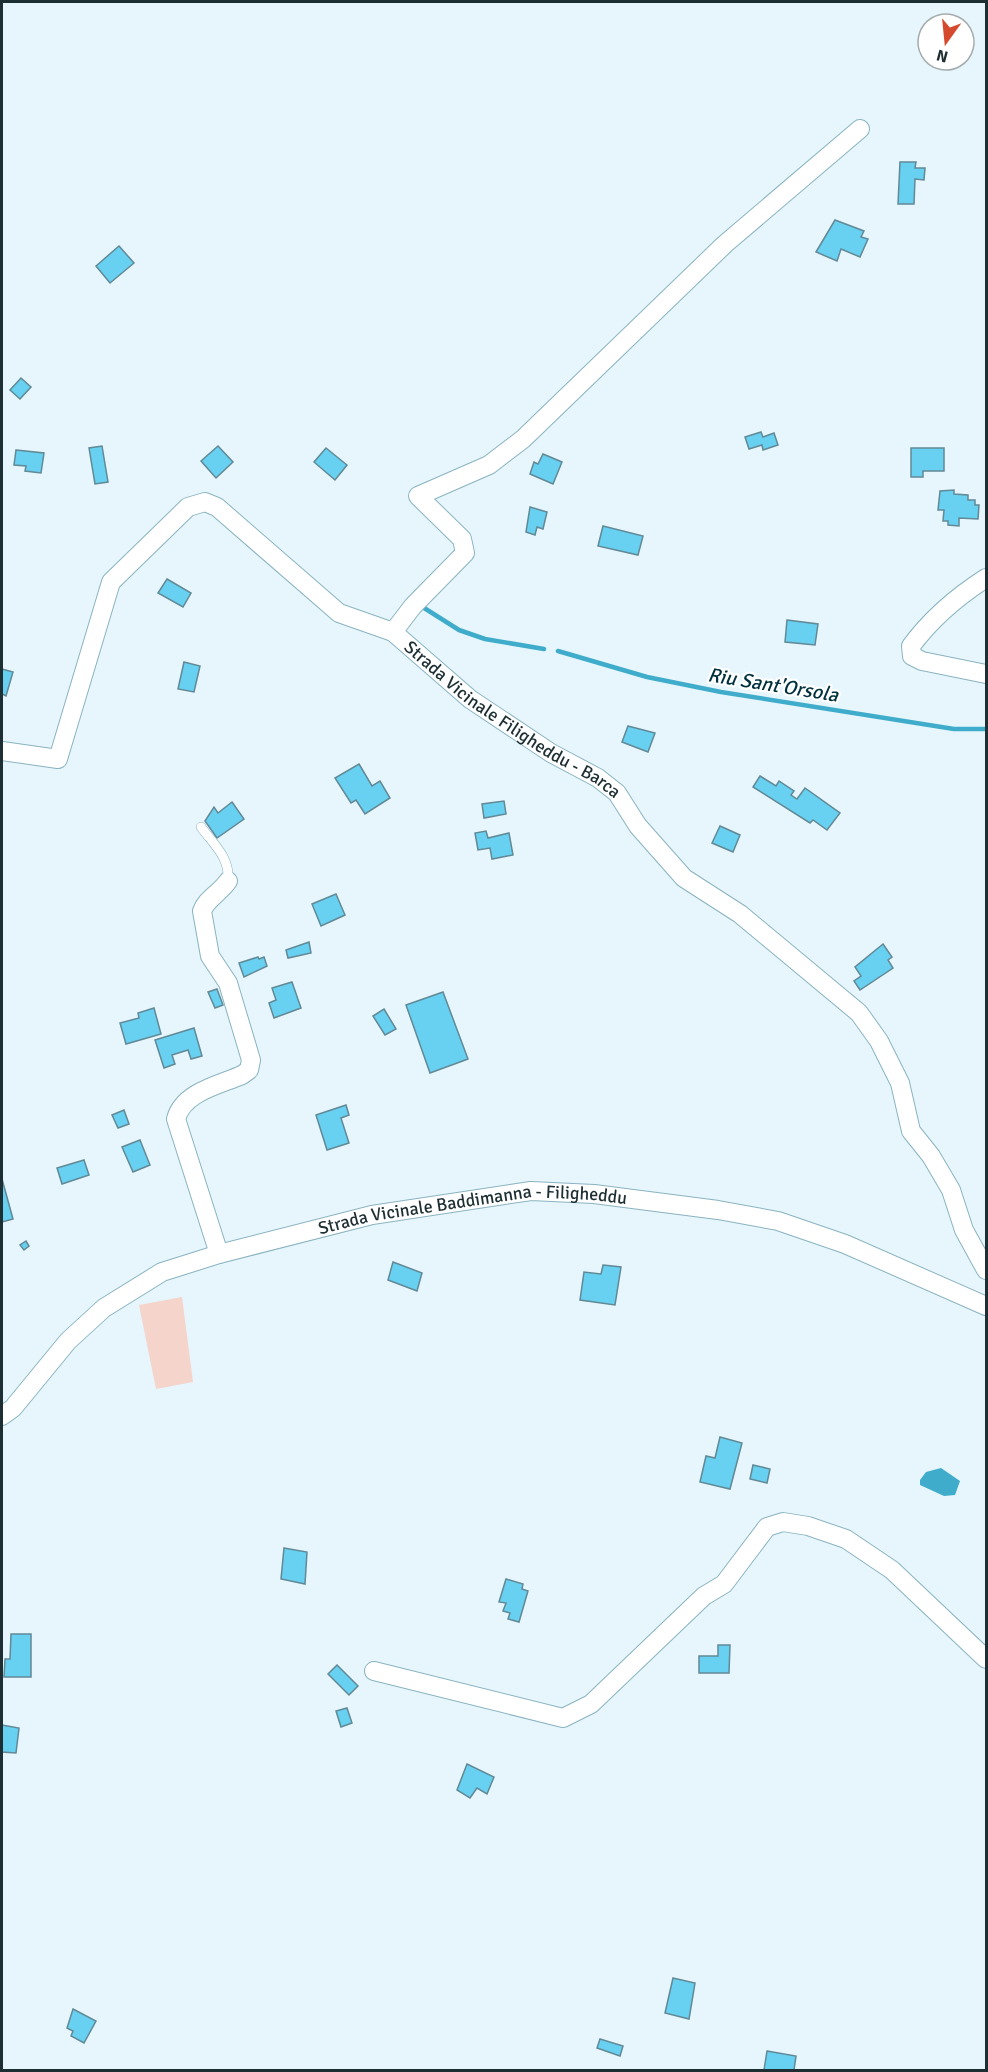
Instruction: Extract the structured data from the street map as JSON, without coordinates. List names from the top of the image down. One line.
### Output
{"streets":{"street":["Strada Vicinale Filigheddu - Barca","Strada Vicinale Baddimanna - Filigheddu"]},"water":["Riu Sant'Orsola"],"north":"bottom"}
